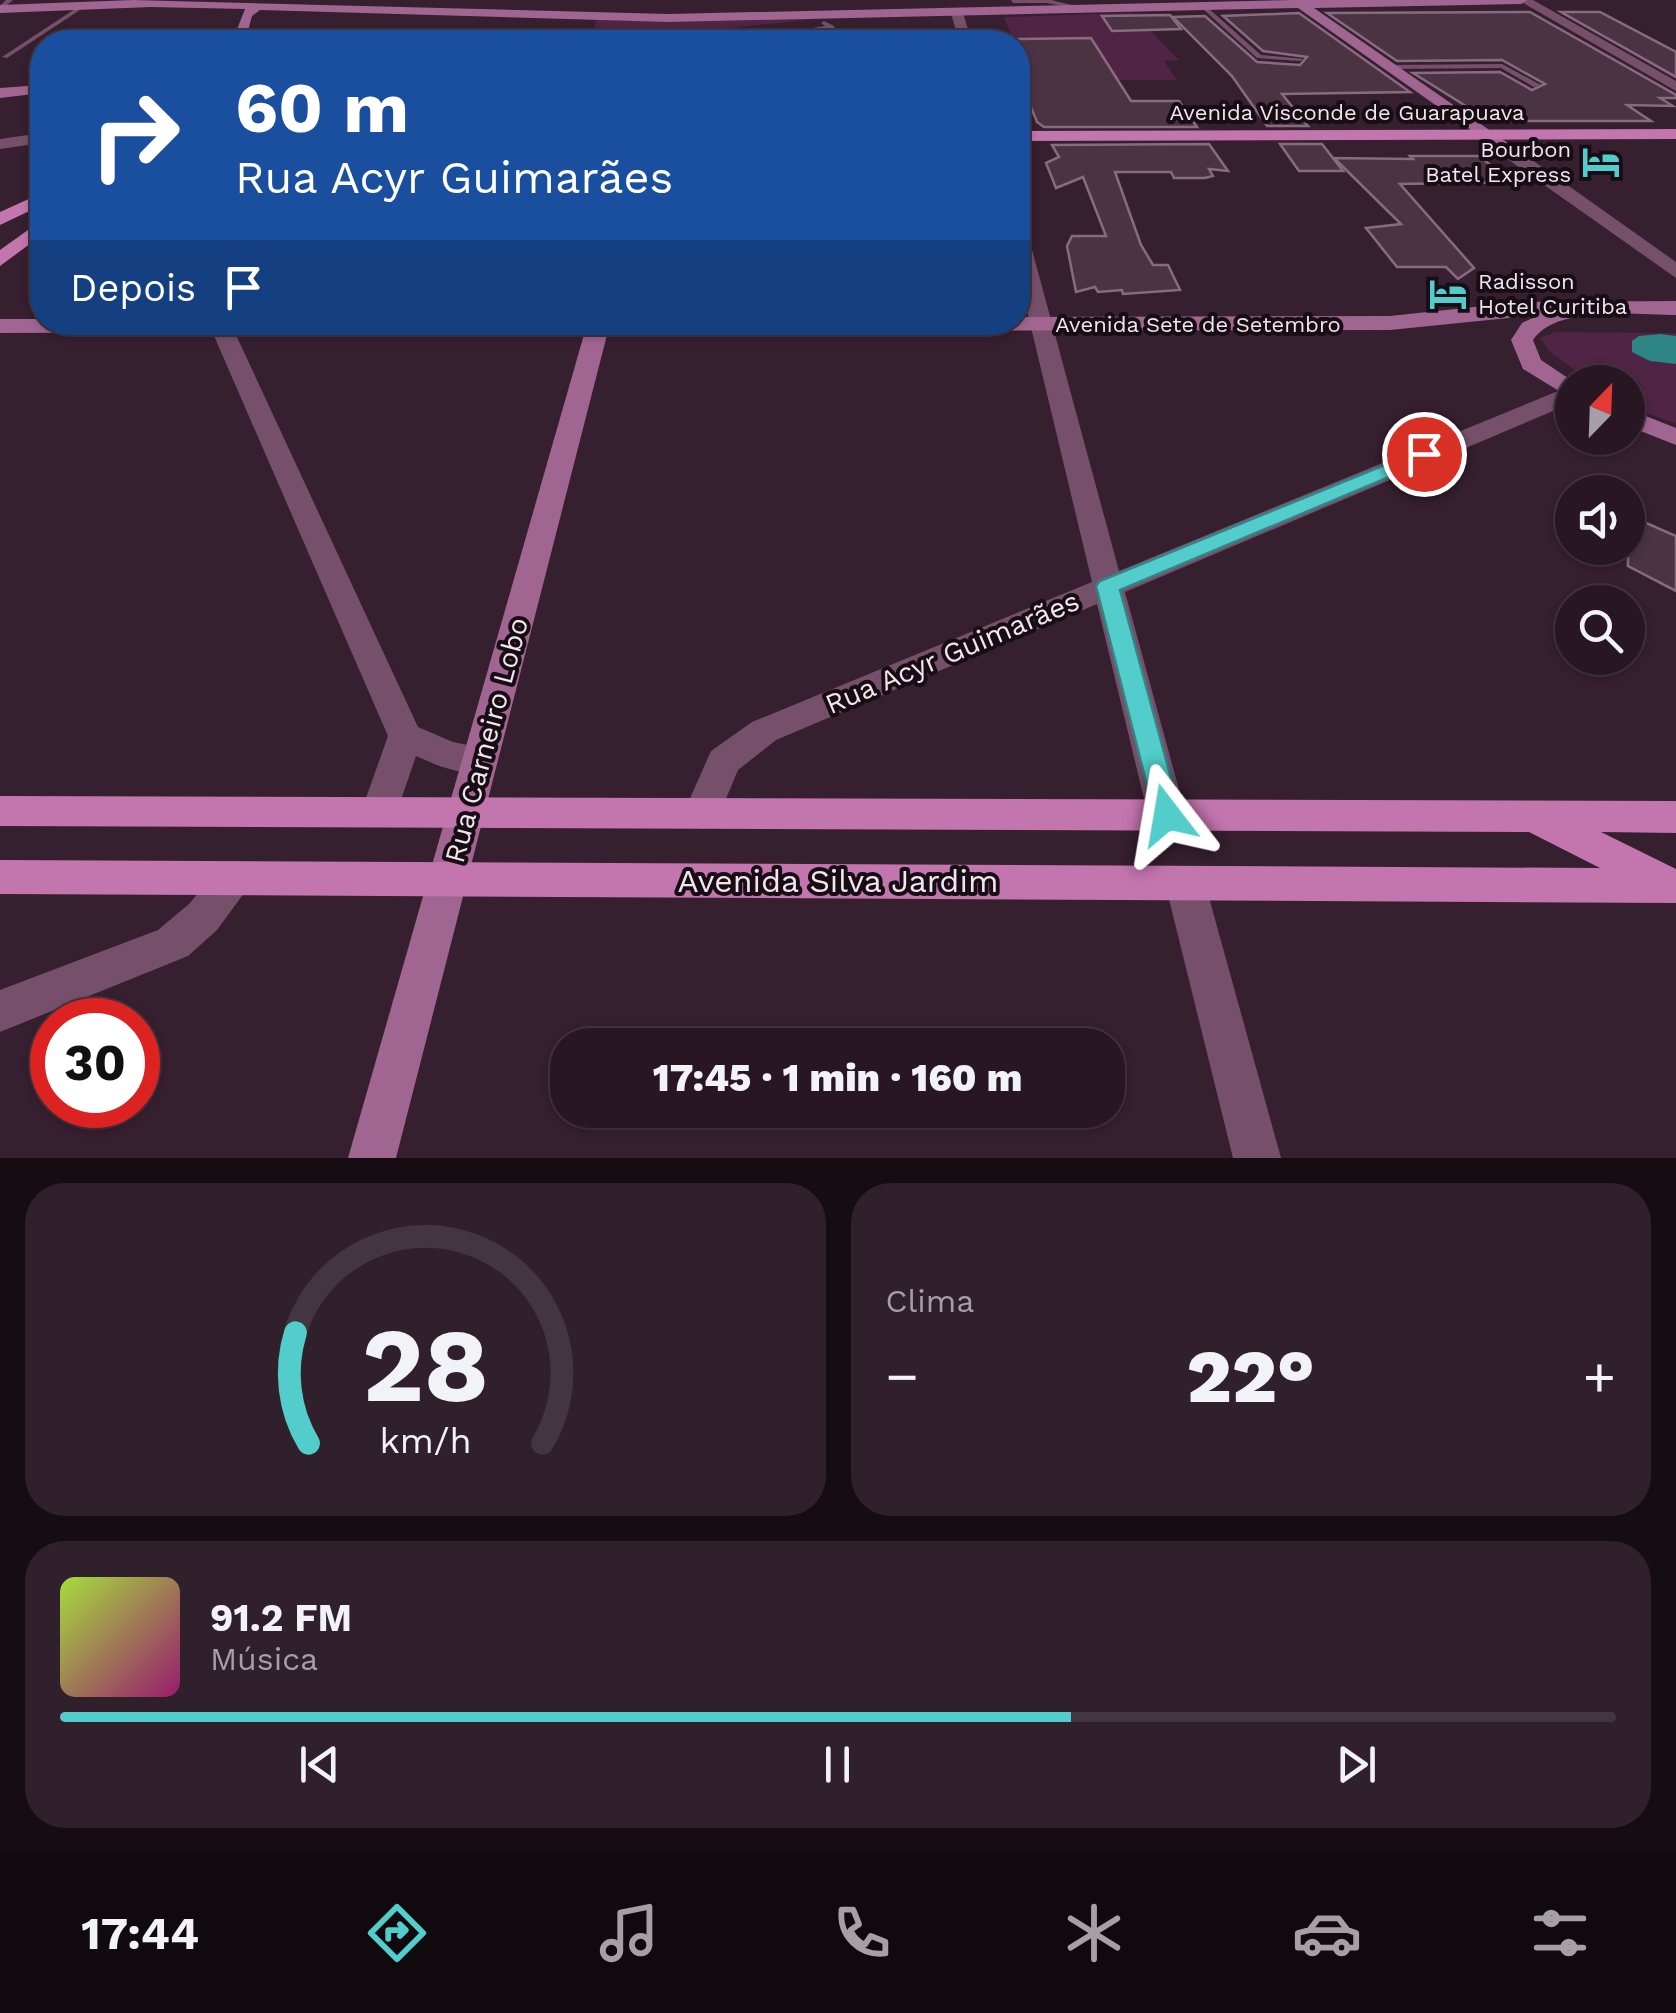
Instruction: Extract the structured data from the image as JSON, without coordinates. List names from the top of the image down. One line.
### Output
{"streets":{"main road":["Avenida Visconde de Guarapuava","Avenida Sete de Setembro","Rua Carneiro Lobo","Avenida Silva Jardim"],"street":["Rua Acyr Guimarães"]},"crossings":[["Rua Carneiro Lobo","Avenida Silva Jardim"]],"places":{"hotel":["Bourbon Batel Express","Radisson Hotel Curitiba"]},"north":"top right","page":{"turn":["60 m","Rua Acyr Guimarães"],"then":"Depois","limit":"30","trip":"17:45 · 1 min · 160 m","tile":"Clima","heat":["−","22°","+"],"song":["91.2 FM","Música"],"tabs":"17:44","gauge":["28","km/h"]}}
